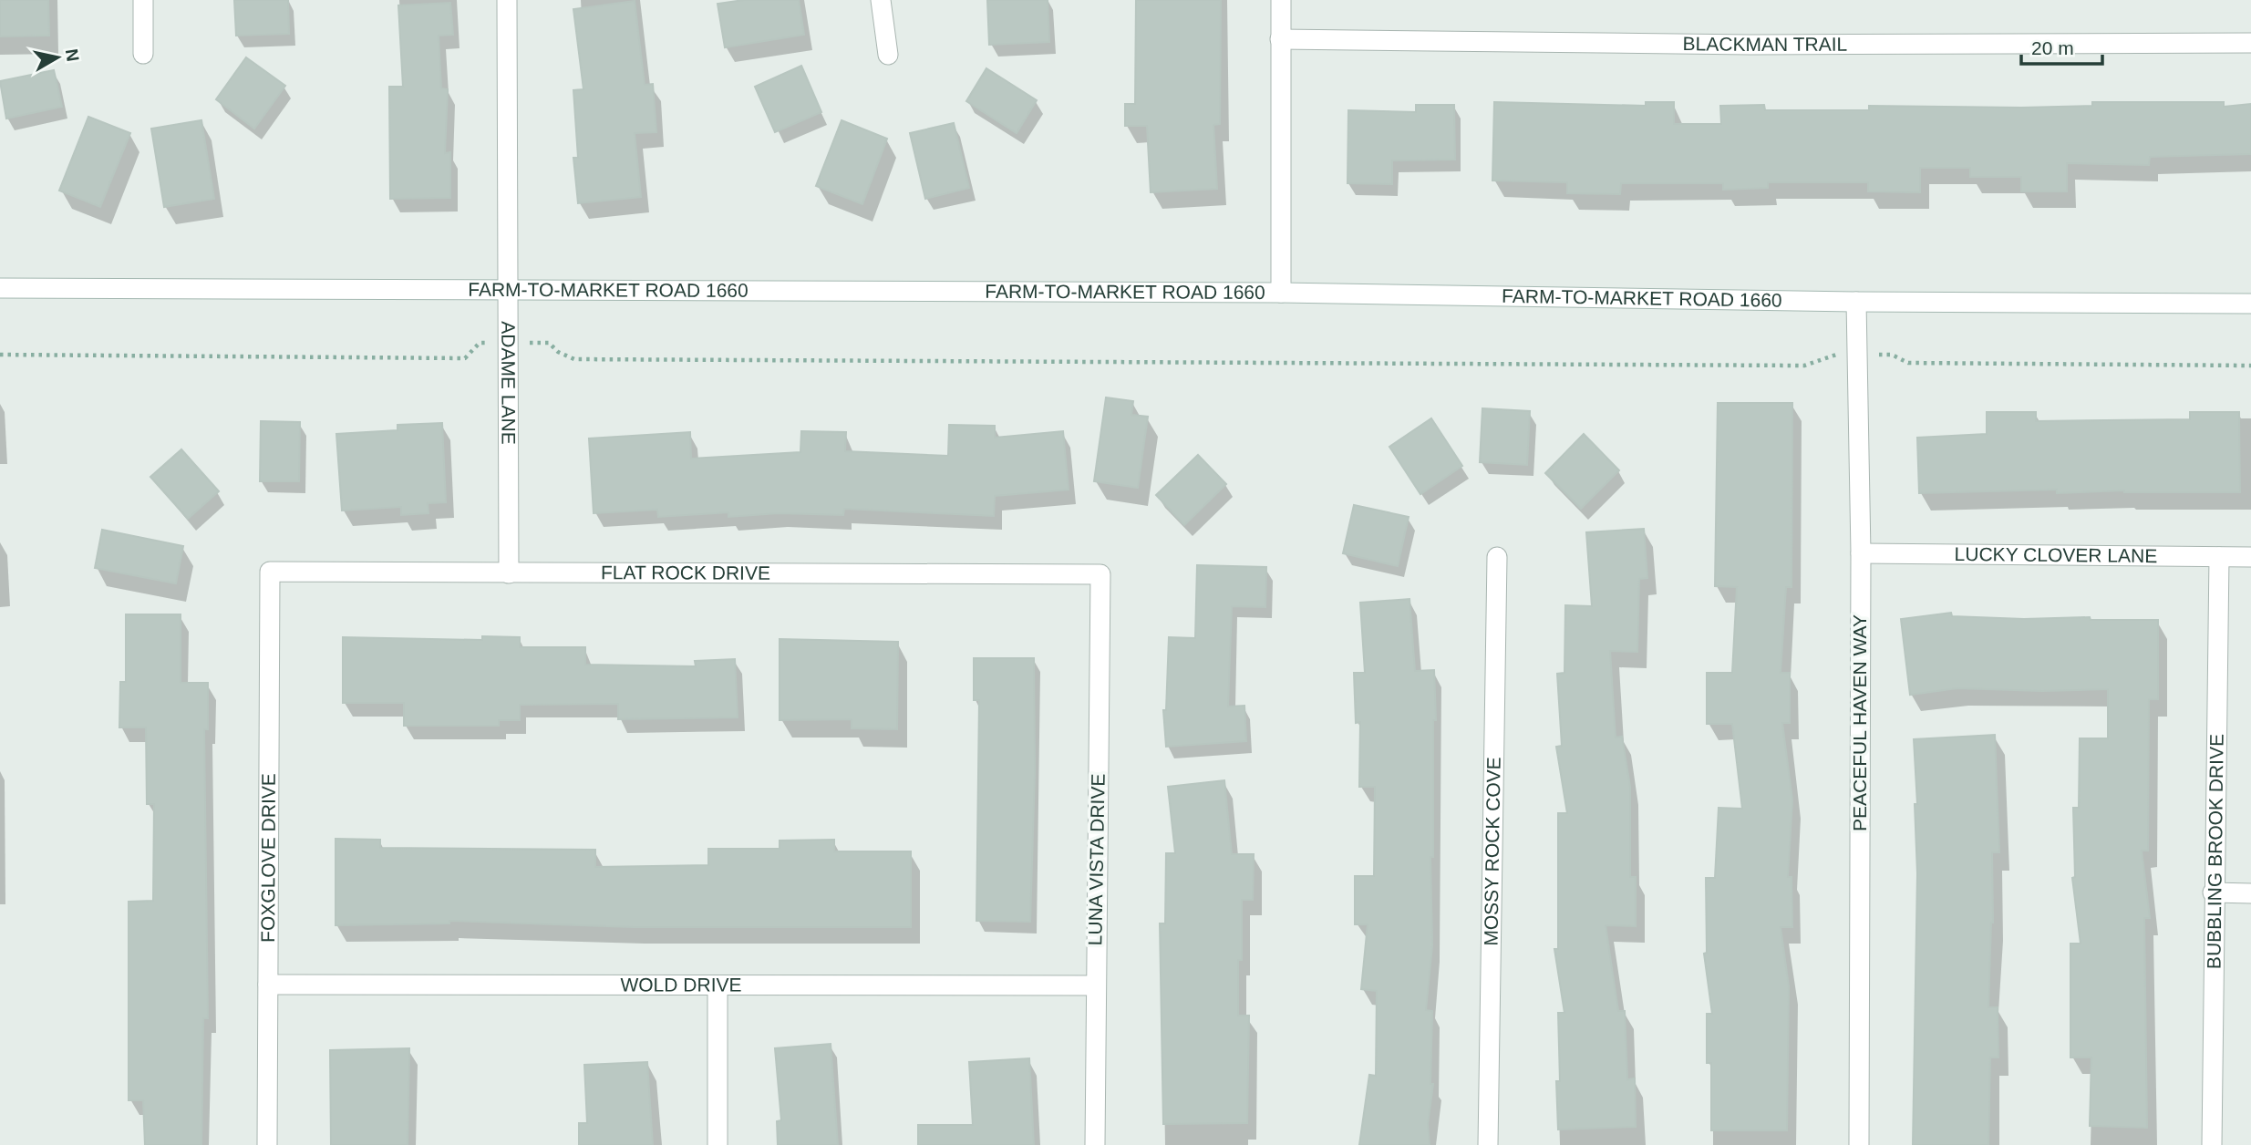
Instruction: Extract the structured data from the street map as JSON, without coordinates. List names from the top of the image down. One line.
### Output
{"streets":{"street":["BLACKMAN TRAIL","FARM-TO-MARKET ROAD 1660","ADAME LANE","LUCKY CLOVER LANE","FLAT ROCK DRIVE","PEACEFUL HAVEN WAY","MOSSY ROCK COVE","BUBBLING BROOK DRIVE","FOXGLOVE DRIVE","LUNA VISTA DRIVE","WOLD DRIVE"]},"crossings":[["FARM-TO-MARKET ROAD 1660","ADAME LANE"],["FARM-TO-MARKET ROAD 1660","PEACEFUL HAVEN WAY"],["ADAME LANE","FLAT ROCK DRIVE"],["LUCKY CLOVER LANE","PEACEFUL HAVEN WAY"],["LUCKY CLOVER LANE","BUBBLING BROOK DRIVE"],["FLAT ROCK DRIVE","FOXGLOVE DRIVE"],["FLAT ROCK DRIVE","LUNA VISTA DRIVE"],["FOXGLOVE DRIVE","WOLD DRIVE"],["LUNA VISTA DRIVE","WOLD DRIVE"]],"scale_bar":"20 m","north":"right"}
